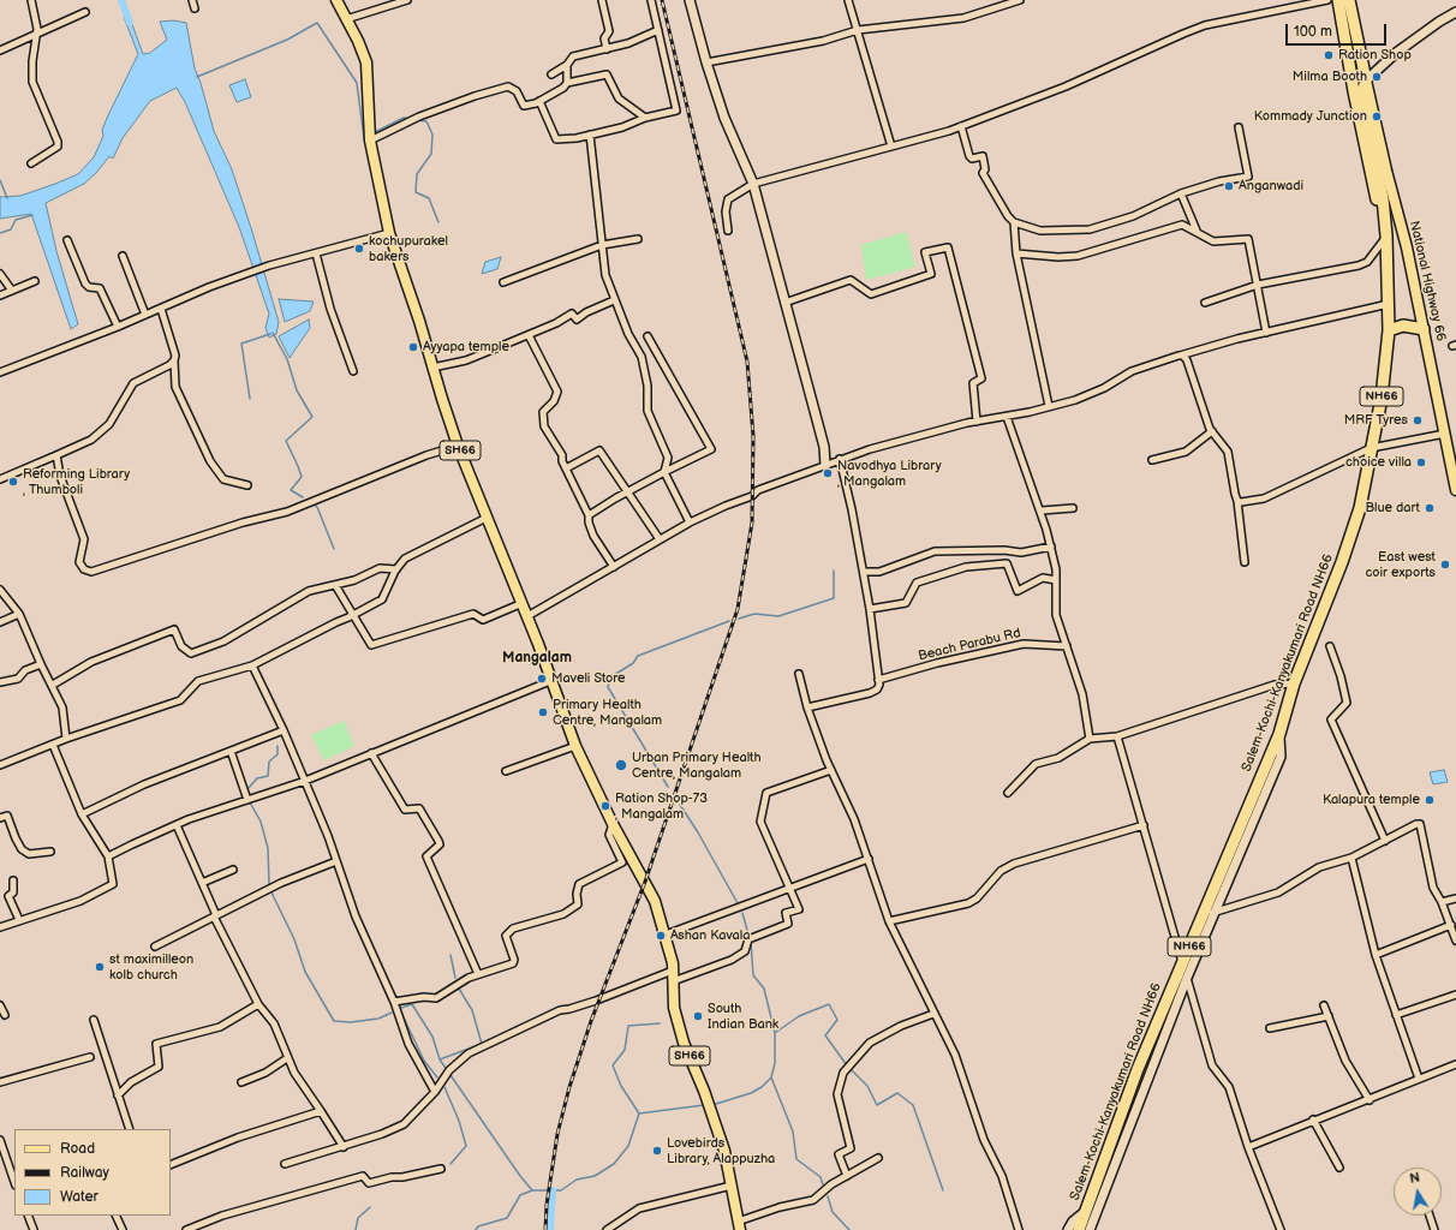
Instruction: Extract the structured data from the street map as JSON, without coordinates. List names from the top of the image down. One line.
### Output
{"streets":{"highway":["NH66","Salem-Kochi-Kanyakumari Road NH66"],"main road":["National Highway 66","SH66"],"street":["Beach Parabu Rd"]},"crossings":[["National Highway 66","NH66"],["National Highway 66","Salem-Kochi-Kanyakumari Road NH66"],["NH66","Salem-Kochi-Kanyakumari Road NH66"]],"districts":["Mangalam"],"places":["Ration Shop","Milma Booth","Kommady Junction","Anganwadi","kochupurakel bakers","Ayyapa temple","MRF Tyres","choice villa","Navodhya Library , Mangalam","Reforming Library , Thumboli","Blue dart","East west coir exports","Maveli Store","Primary Health Centre, Mangalam","Urban Primary Health Centre, Mangalam","Kalapura temple","Ration Shop-73 , Mangalam","Ashan Kavala","st maximilleon kolb church","South Indian Bank","Lovebirds Library, Alappuzha"],"legend":["Road","Railway","Water"],"scale_bar":"100 m","north":"top"}
